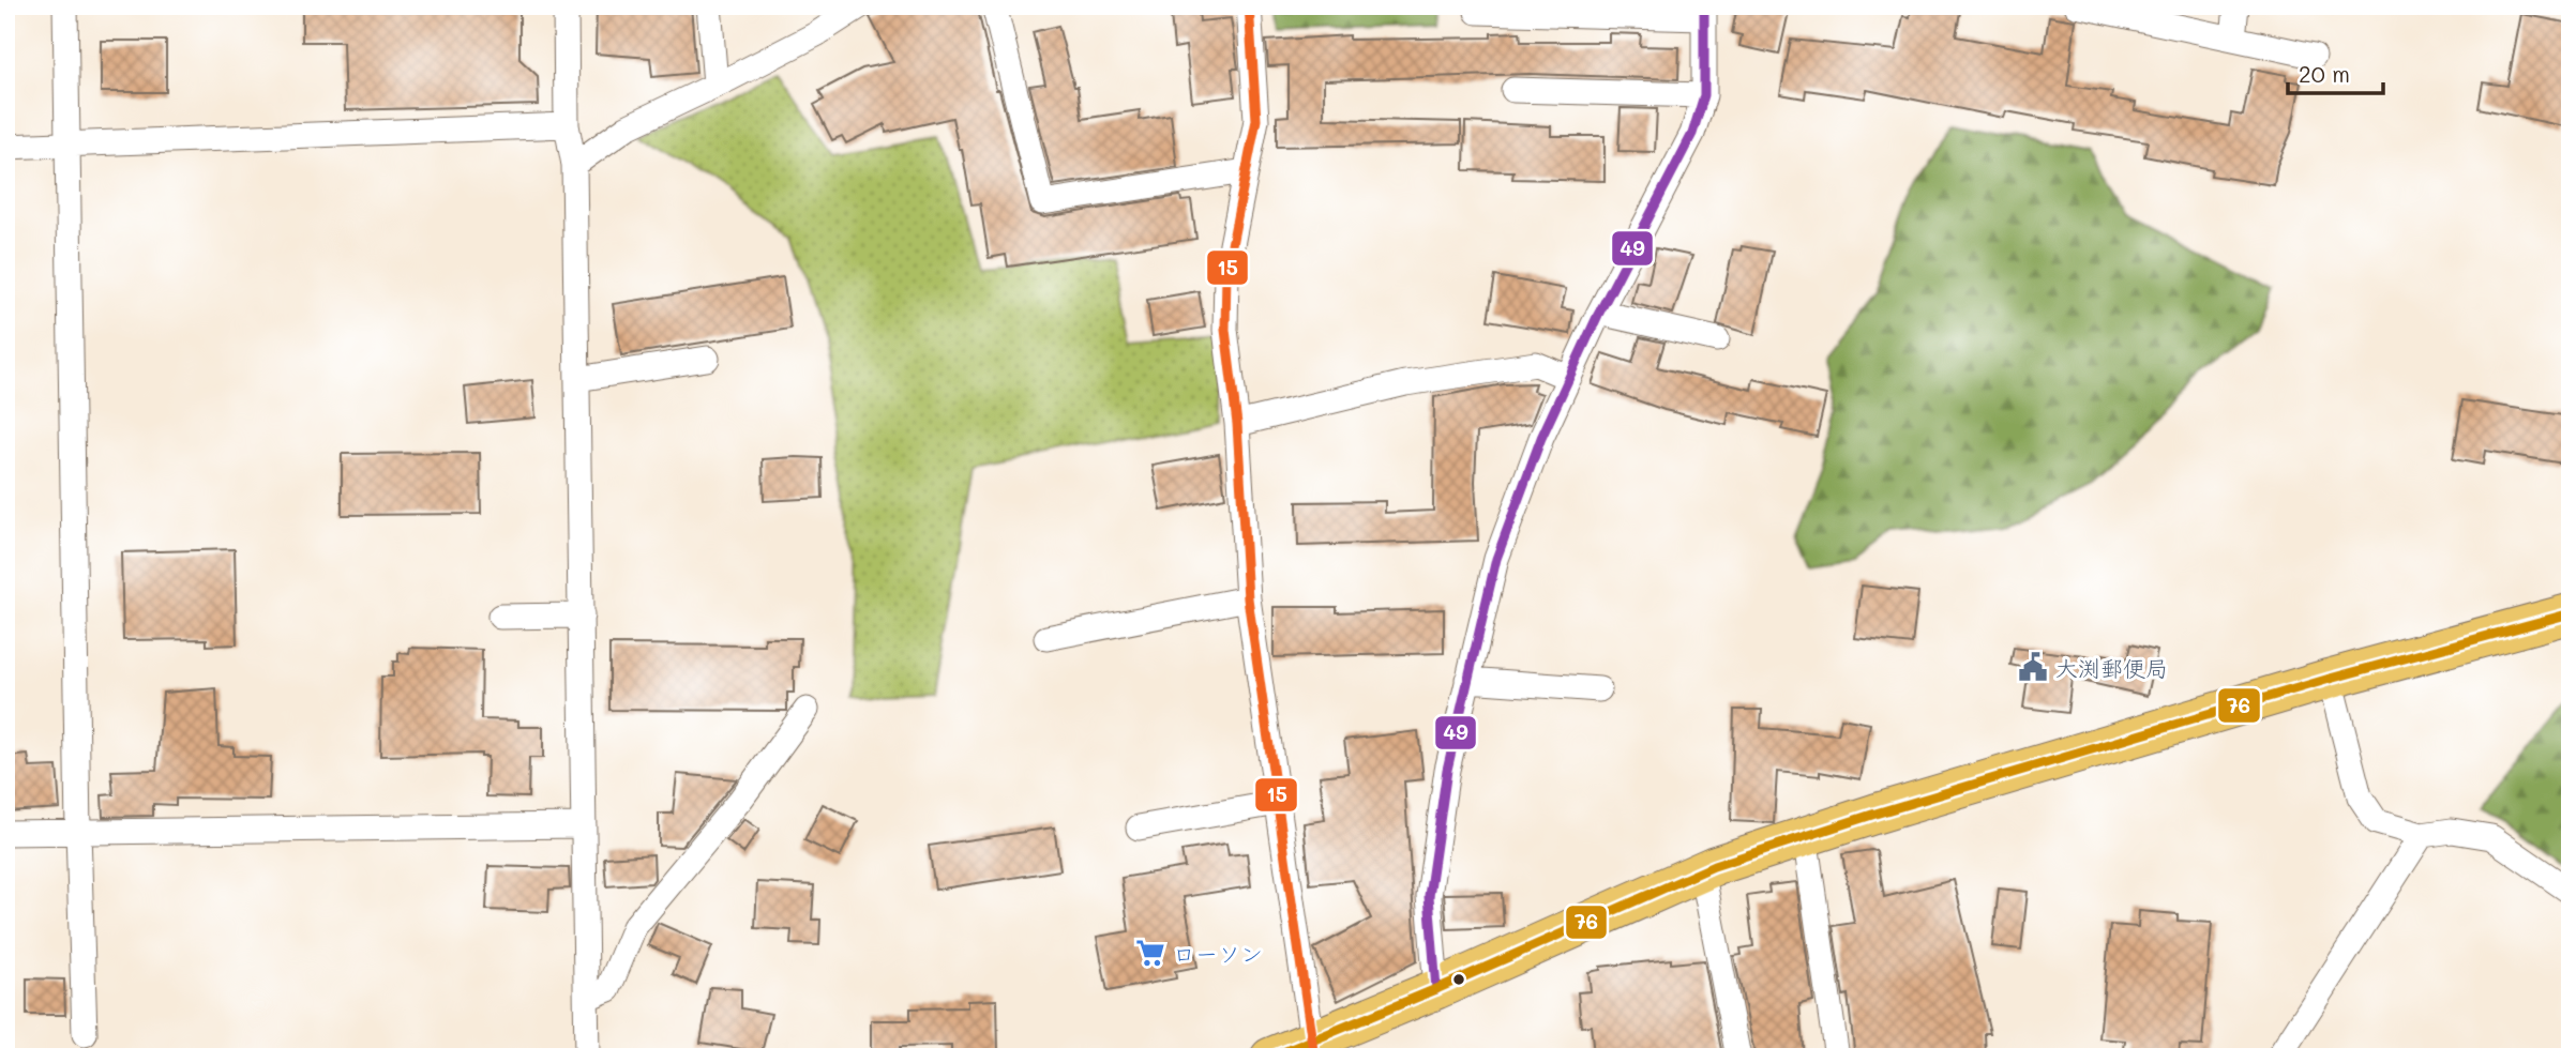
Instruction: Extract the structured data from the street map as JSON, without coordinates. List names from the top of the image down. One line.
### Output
{"places":{"public building":["大渕郵便局"],"supermarket":["ローソン"]},"lines":["transit line 49","transit line 15","transit line 76"],"scale_bar":"20 m"}
